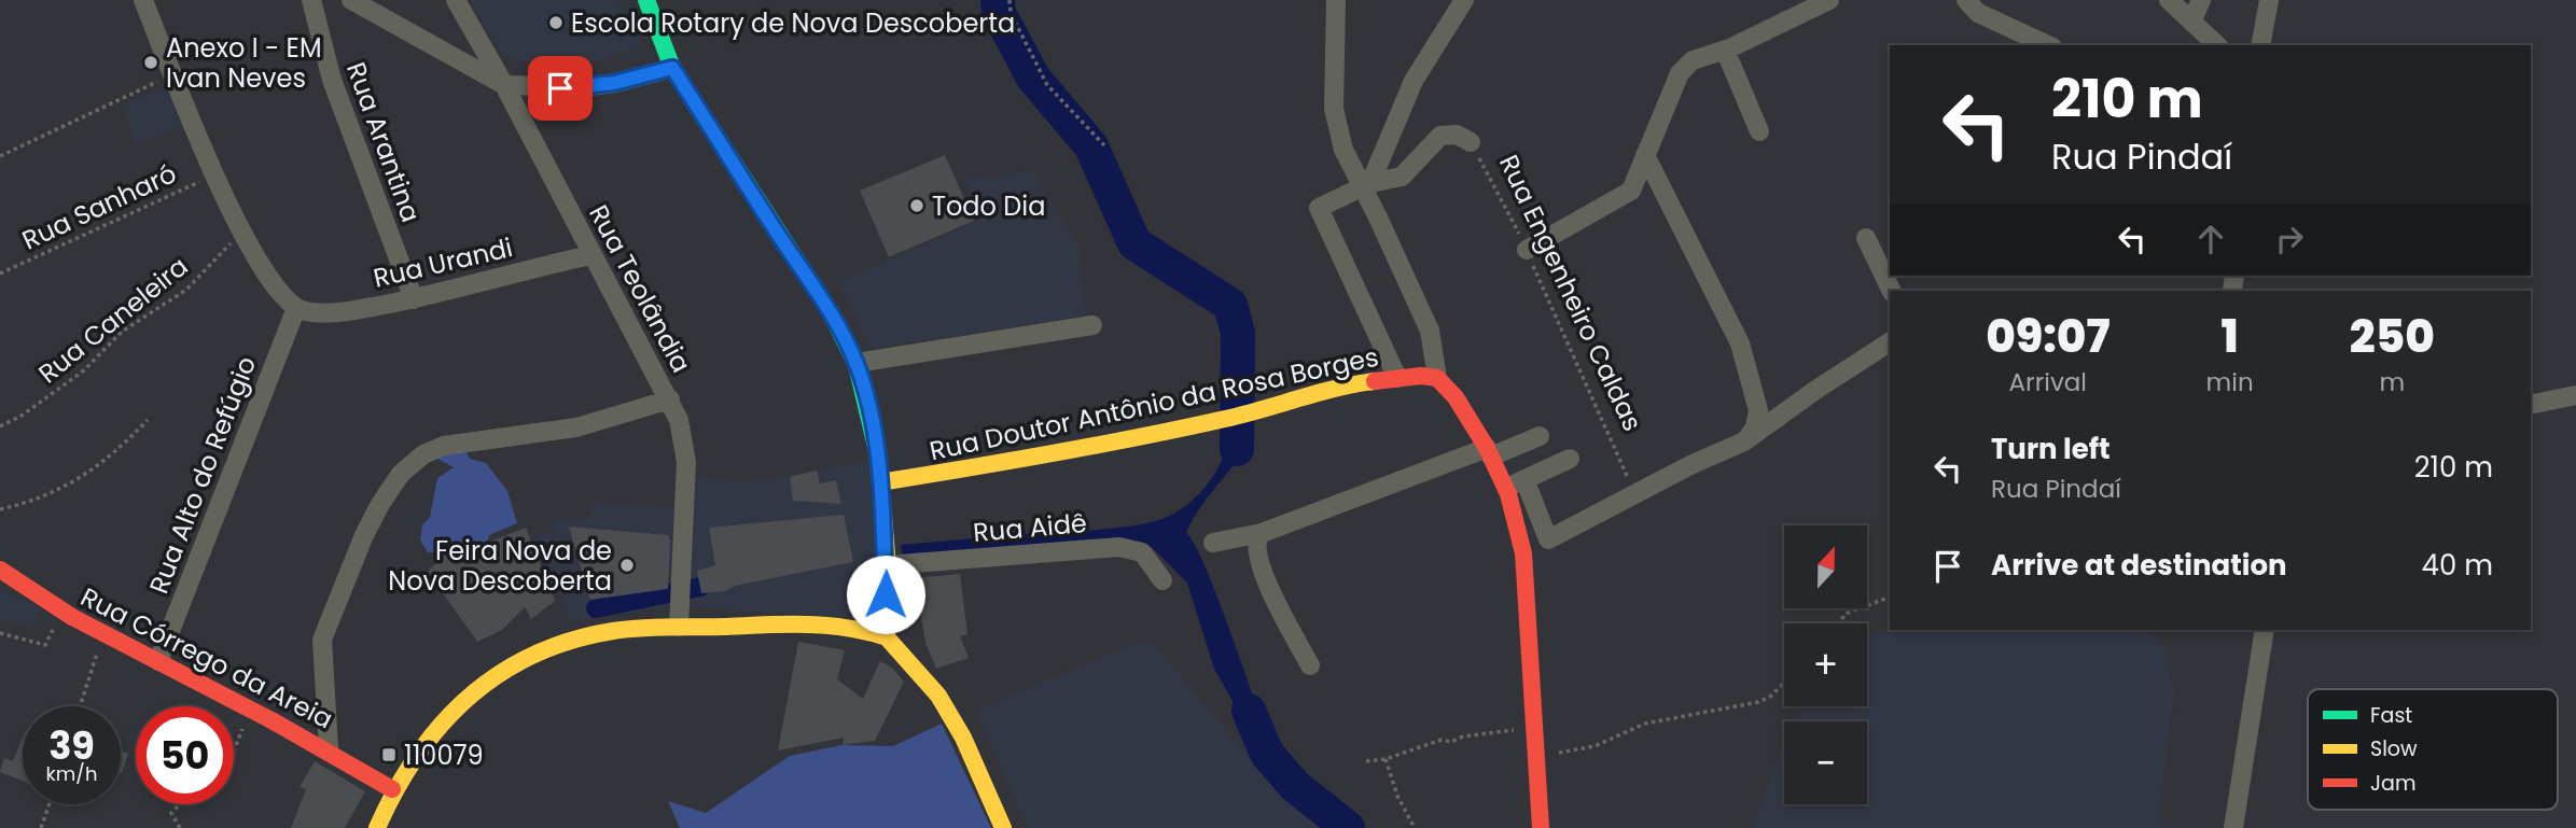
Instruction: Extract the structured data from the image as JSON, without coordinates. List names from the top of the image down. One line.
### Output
{"streets":{"main road":["Rua Doutor Antônio da Rosa Borges","Rua Córrego da Areia"],"street":["Rua Arantina","Rua Urandi","Rua Teolândia","Rua Engenheiro Caldas","Rua Alto do Refúgio","Rua Aidê"],"path":["Rua Sanharó","Rua Caneleira"]},"crossings":[["Rua Arantina","Rua Urandi"],["Rua Urandi","Rua Teolândia"],["Rua Urandi","Rua Alto do Refúgio"],["Rua Alto do Refúgio","Rua Córrego da Areia"]],"places":{"other":["Escola Rotary de Nova Descoberta","Anexo I - EM Ivan Neves","Todo Dia","Feira Nova de Nova Descoberta"],"transit":["110079"]},"legend":["Fast","Slow","Jam"],"north":"top","page":{"turn":["210 m","Rua Pindaí"],"eta":["09:07","Arrival","1","min","250","m"],"list":[{"name":"Turn left","note":"Rua Pindaí","value":"210 m"},{"name":"Arrive at destination","value":"40 m"}],"map_buttons":["+","−"],"speed":"39 km/h","limit":"50"}}
